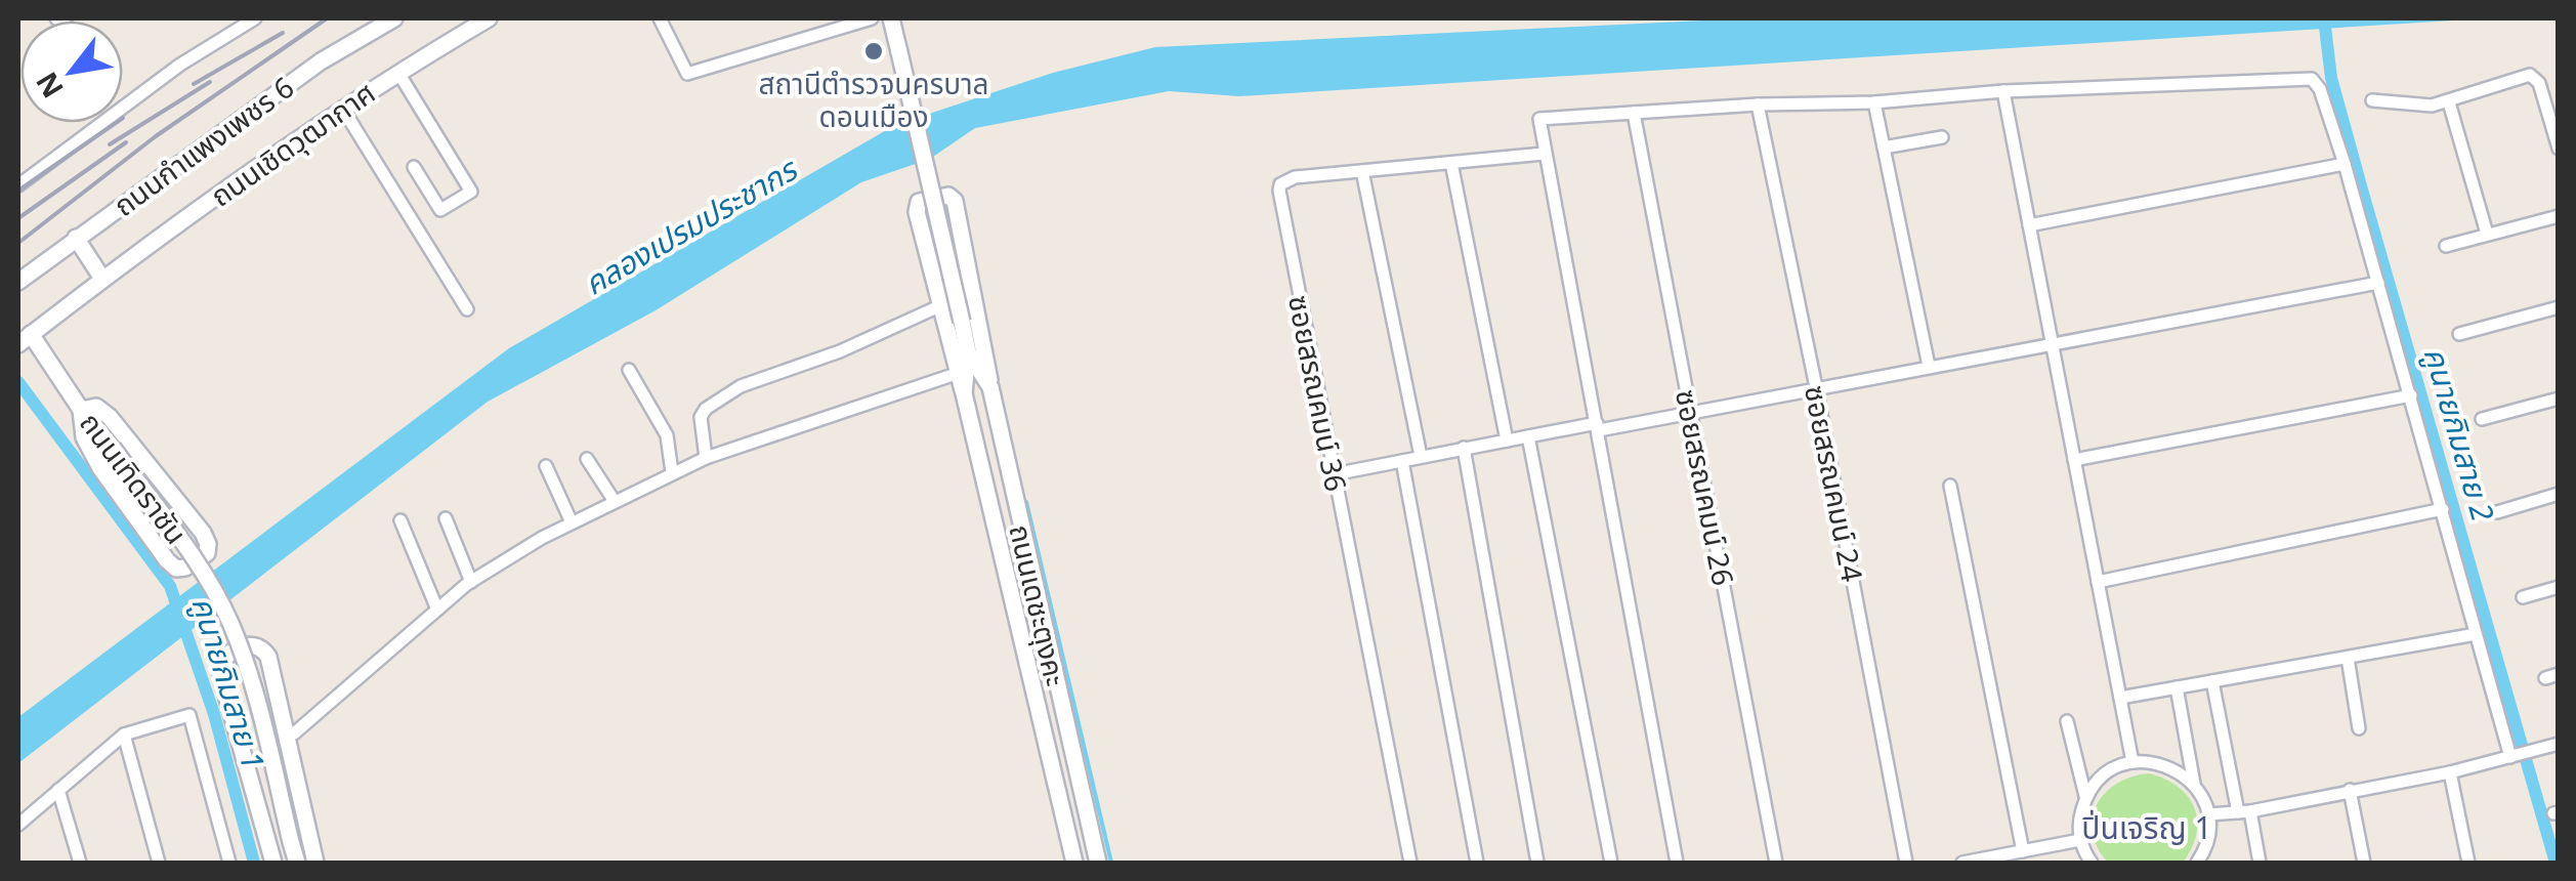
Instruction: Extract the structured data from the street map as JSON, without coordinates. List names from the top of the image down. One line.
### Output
{"streets":{"street":["ถนนเชิดวุฒากาศ","ถนนกำแพงเพชร 6","ซอยสรณคมน์ 36","ถนนเทิดราชัน","ซอยสรณคมน์ 24","ซอยสรณคมน์ 26","ถนนเดชะตุงคะ"]},"crossings":[["ถนนเชิดวุฒากาศ","ถนนเทิดราชัน"]],"districts":["ปิ่นเจริญ 1"],"water":["คลองเปรมประชากร","คูนายกิมสาย 2","คูนายกิมสาย 1"],"places":["สถานีตำรวจนครบาล ดอนเมือง"],"north":"bottom left"}
